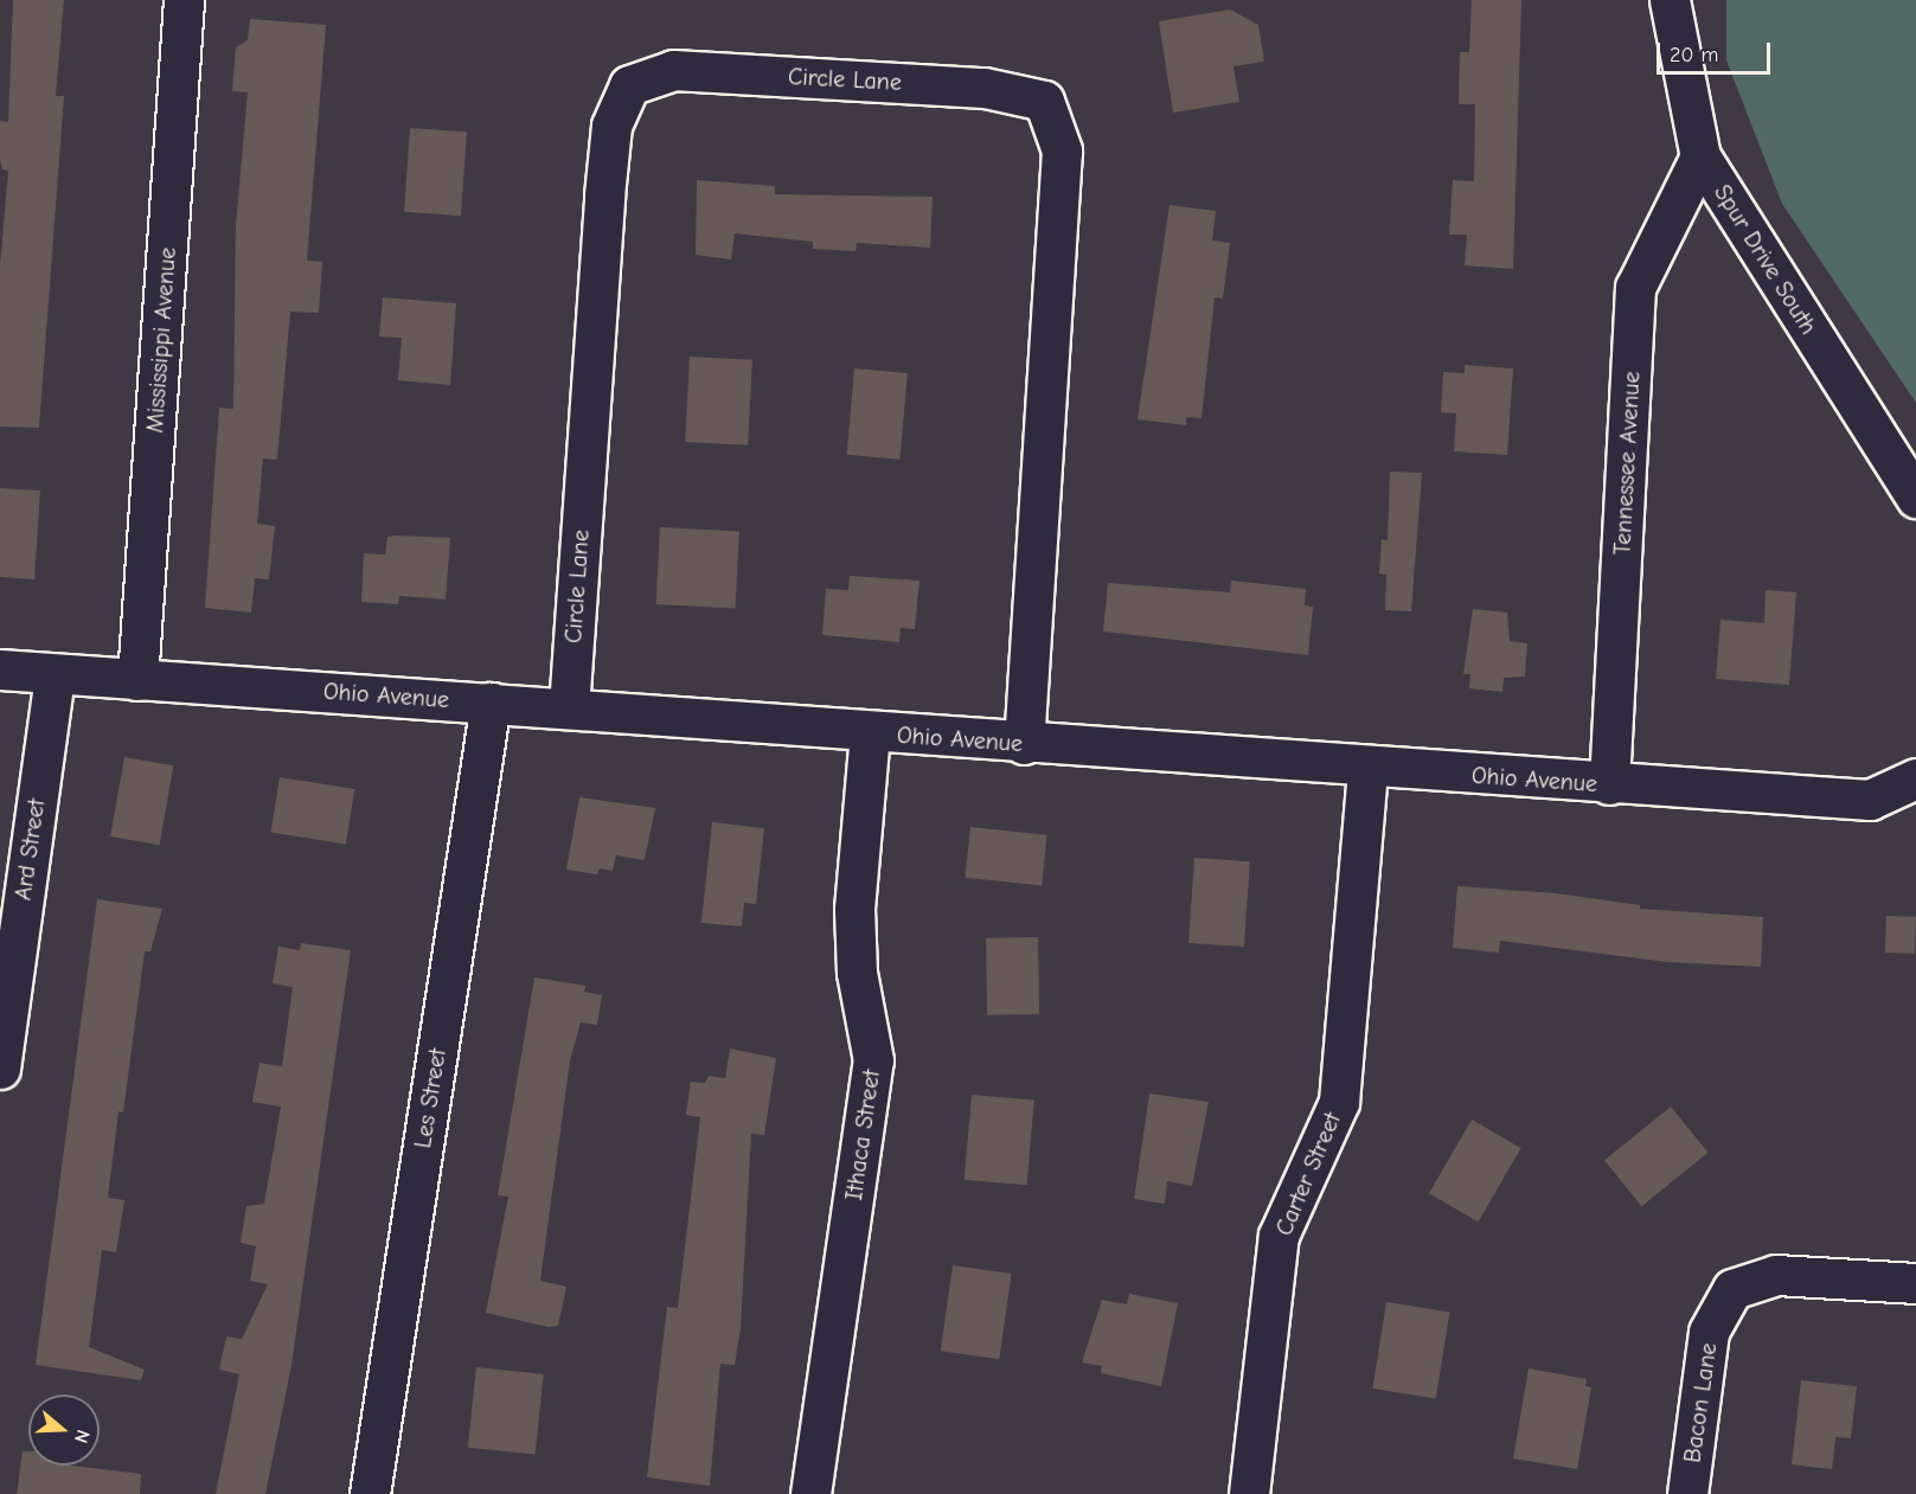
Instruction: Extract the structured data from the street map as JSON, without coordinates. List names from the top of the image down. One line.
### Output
{"streets":{"street":["Circle Lane","Spur Drive South","Mississippi Avenue","Tennessee Avenue","Ohio Avenue","Ard Street","Les Street","Ithaca Street","Carter Street","Bacon Lane"]},"crossings":[["Circle Lane","Ohio Avenue"],["Spur Drive South","Tennessee Avenue"],["Mississippi Avenue","Ohio Avenue"],["Tennessee Avenue","Ohio Avenue"],["Ohio Avenue","Ard Street"],["Ohio Avenue","Les Street"],["Ohio Avenue","Ithaca Street"],["Ohio Avenue","Carter Street"]],"scale_bar":"20 m","north":"right"}
